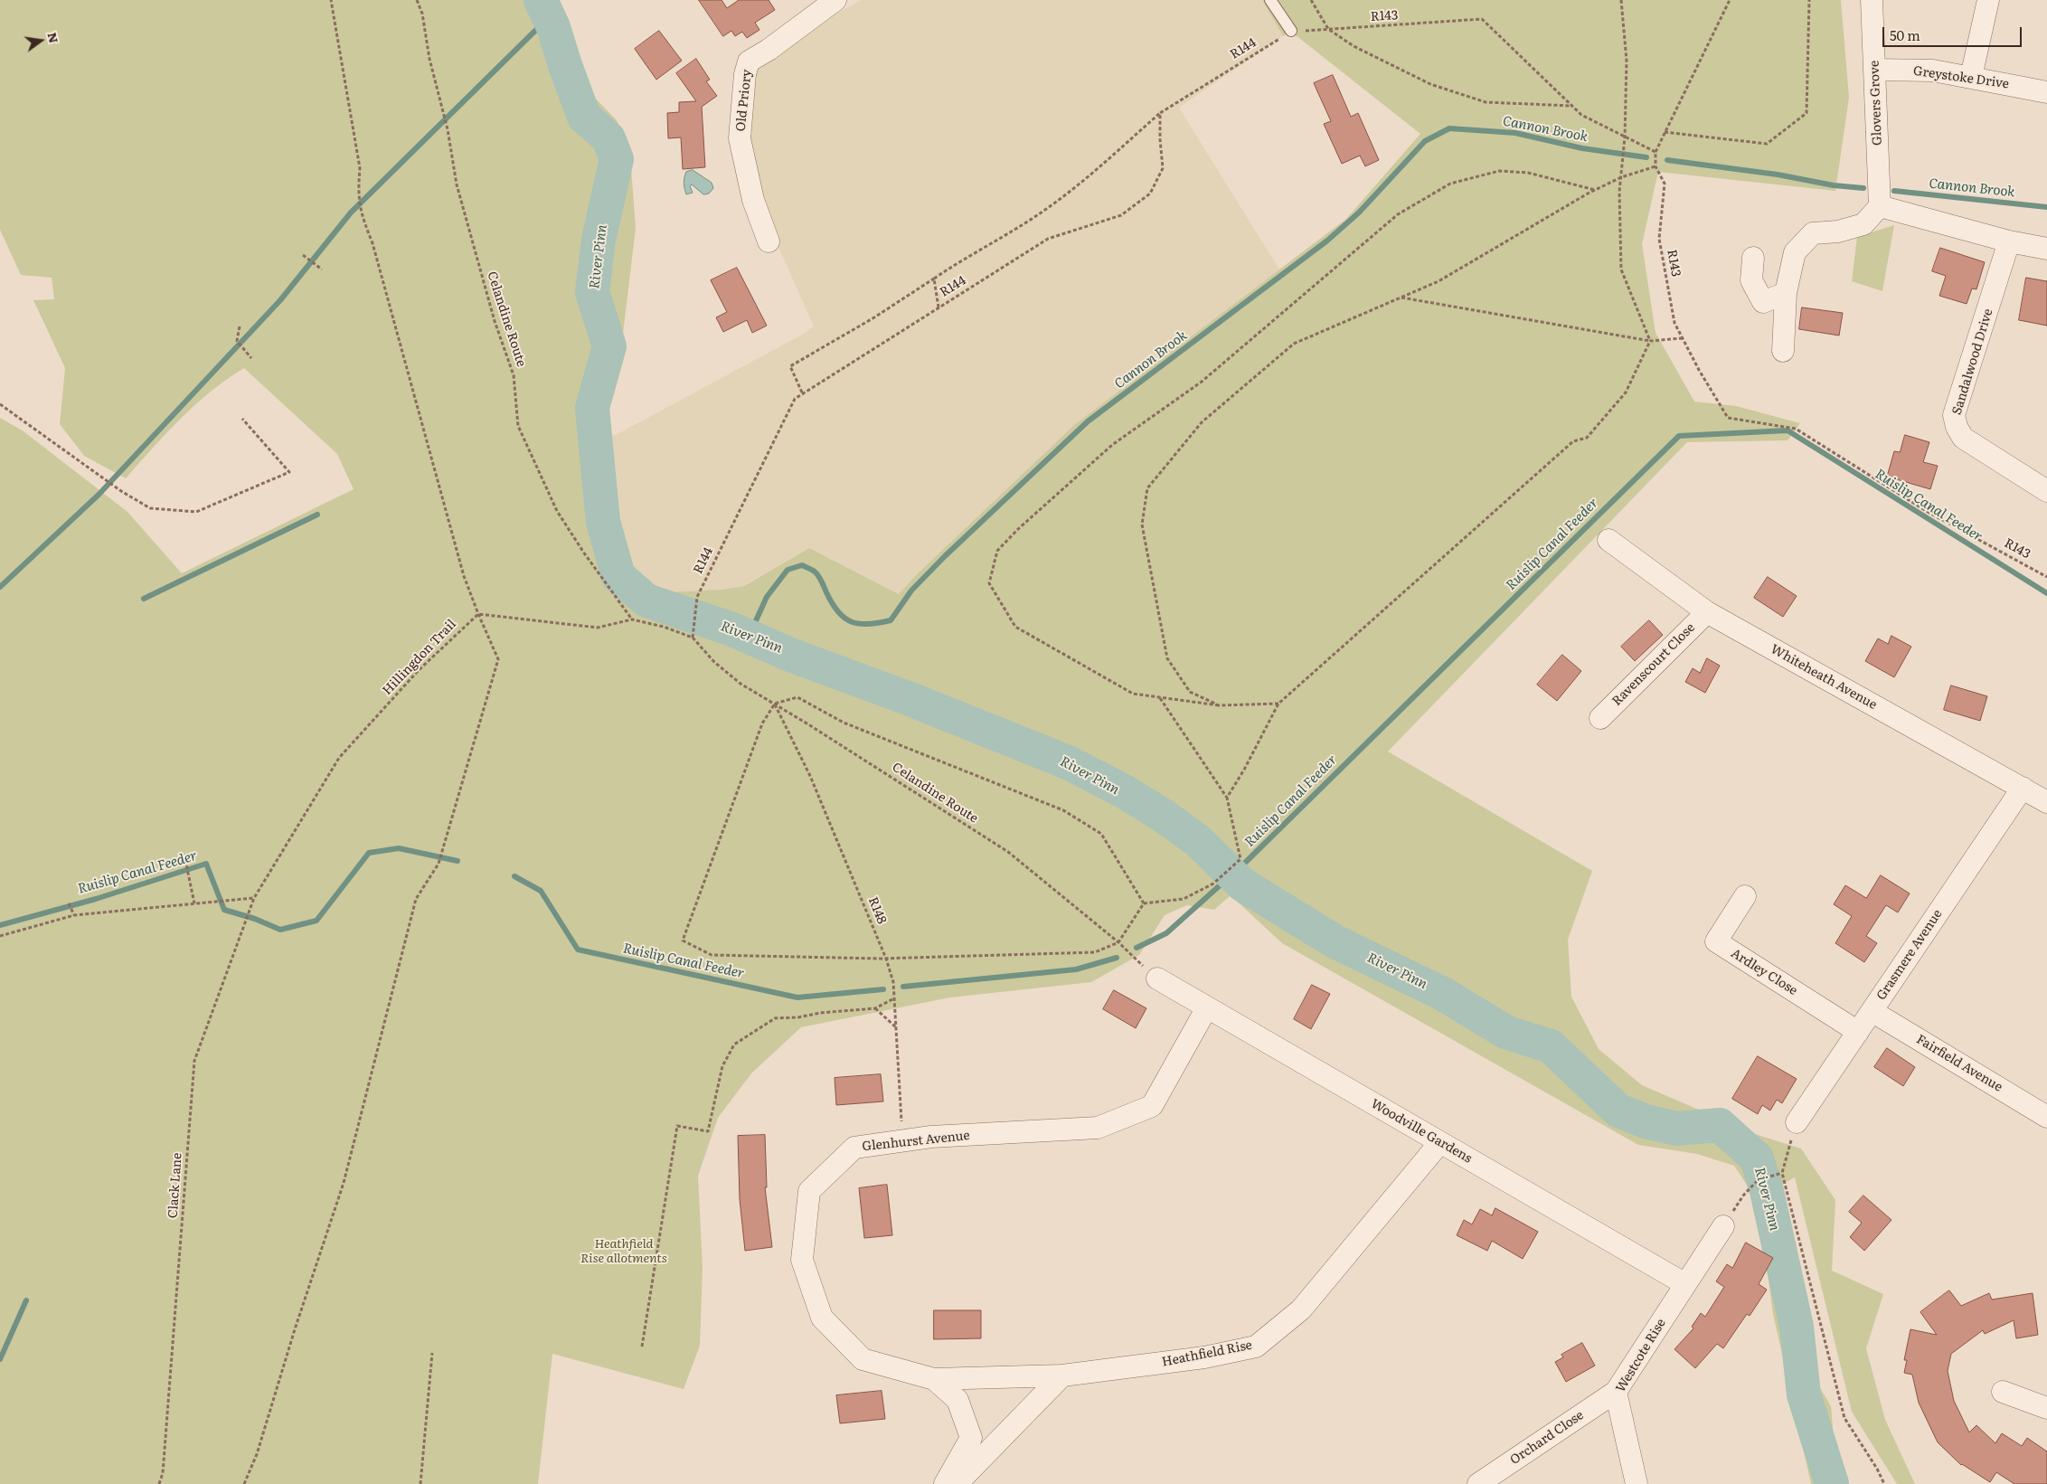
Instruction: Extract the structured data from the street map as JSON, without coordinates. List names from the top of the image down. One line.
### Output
{"streets":{"street":["Greystoke Drive","Old Priory","Glovers Grove","Sandalwood Drive","Ravenscourt Close","Whiteheath Avenue","Grasmere Avenue","Ardley Close","Fairfield Avenue","Woodville Gardens","Glenhurst Avenue","Heathfield Rise","Westcote Rise","Orchard Close"],"path":["R143","R144","Celandine Route","Hillingdon Trail","R148","Clack Lane"]},"crossings":[["R143","R144"],["R144","Celandine Route"],["Greystoke Drive","Glovers Grove"],["Celandine Route","R148"],["Celandine Route","Woodville Gardens"],["Hillingdon Trail","Clack Lane"],["Ravenscourt Close","Whiteheath Avenue"],["Whiteheath Avenue","Grasmere Avenue"],["R148","Glenhurst Avenue"],["Grasmere Avenue","Ardley Close"],["Grasmere Avenue","Fairfield Avenue"],["Woodville Gardens","Glenhurst Avenue"],["Woodville Gardens","Heathfield Rise"],["Woodville Gardens","Westcote Rise"],["Glenhurst Avenue","Heathfield Rise"],["Westcote Rise","Orchard Close"]],"water":["Cannon Brook","River Pinn","Ruislip Canal Feeder"],"parks":["Heathfield Rise allotments"],"scale_bar":"50 m","north":"right"}
